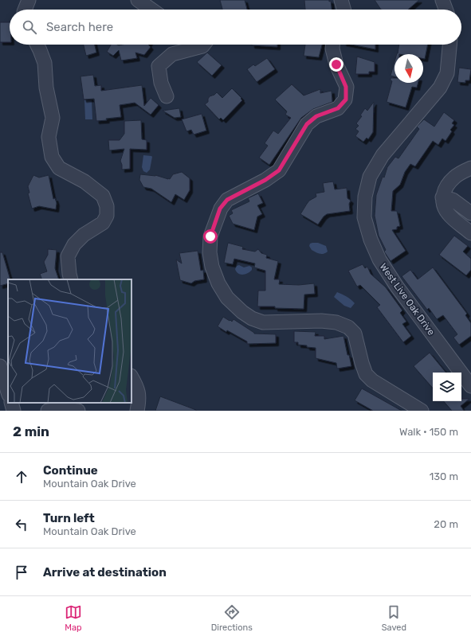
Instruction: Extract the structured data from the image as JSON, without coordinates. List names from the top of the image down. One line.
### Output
{"streets":{"street":["West Live Oak Drive"]},"north":"bottom","page":{"search":"Search here","heading":["2 min","Walk · 150 m"],"list":[["Continue","Mountain Oak Drive","130 m"],["Turn left","Mountain Oak Drive","20 m"],"Arrive at destination"],"nav":["Map","Directions","Saved"]}}
